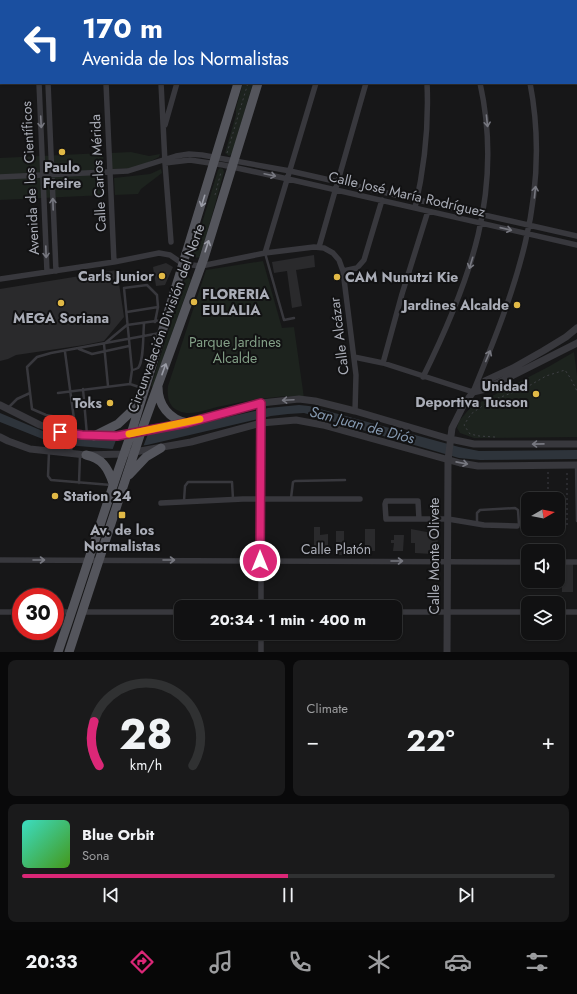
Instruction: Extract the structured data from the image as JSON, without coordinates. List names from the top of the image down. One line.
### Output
{"streets":{"main road":["Circunvalación División del Norte"],"street":["Calle Carlos Mérida","Avenida de los Científicos","Calle José María Rodríguez","Calle Alcázar","Calle Platón","Calle Monte Olivete"]},"crossings":[["Calle José María Rodríguez","Circunvalación División del Norte"],["Circunvalación División del Norte","Calle Platón"],["Calle Platón","Calle Monte Olivete"]],"one_way":["Calle Platón"],"water":["San Juan de Diós"],"parks":["Parque Jardines Alcalde"],"places":{"other":["Paulo Freire","Carls Junior","CAM Nunutzi Kie","FLORERIA EULALIA","MEGA Soriana","Jardines Alcalde","Unidad Deportiva Tucson","Toks","Station 24"],"transit":["Av. de los Normalistas"]},"north":"right","page":{"turn":["170 m","Avenida de los Normalistas"],"limit":"30","trip":"20:34 · 1 min · 400 m","tile":"Climate","heat":["−","22°","+"],"song":["Blue Orbit","Sona"],"tabs":"20:33","gauge":["28","km/h"]}}
